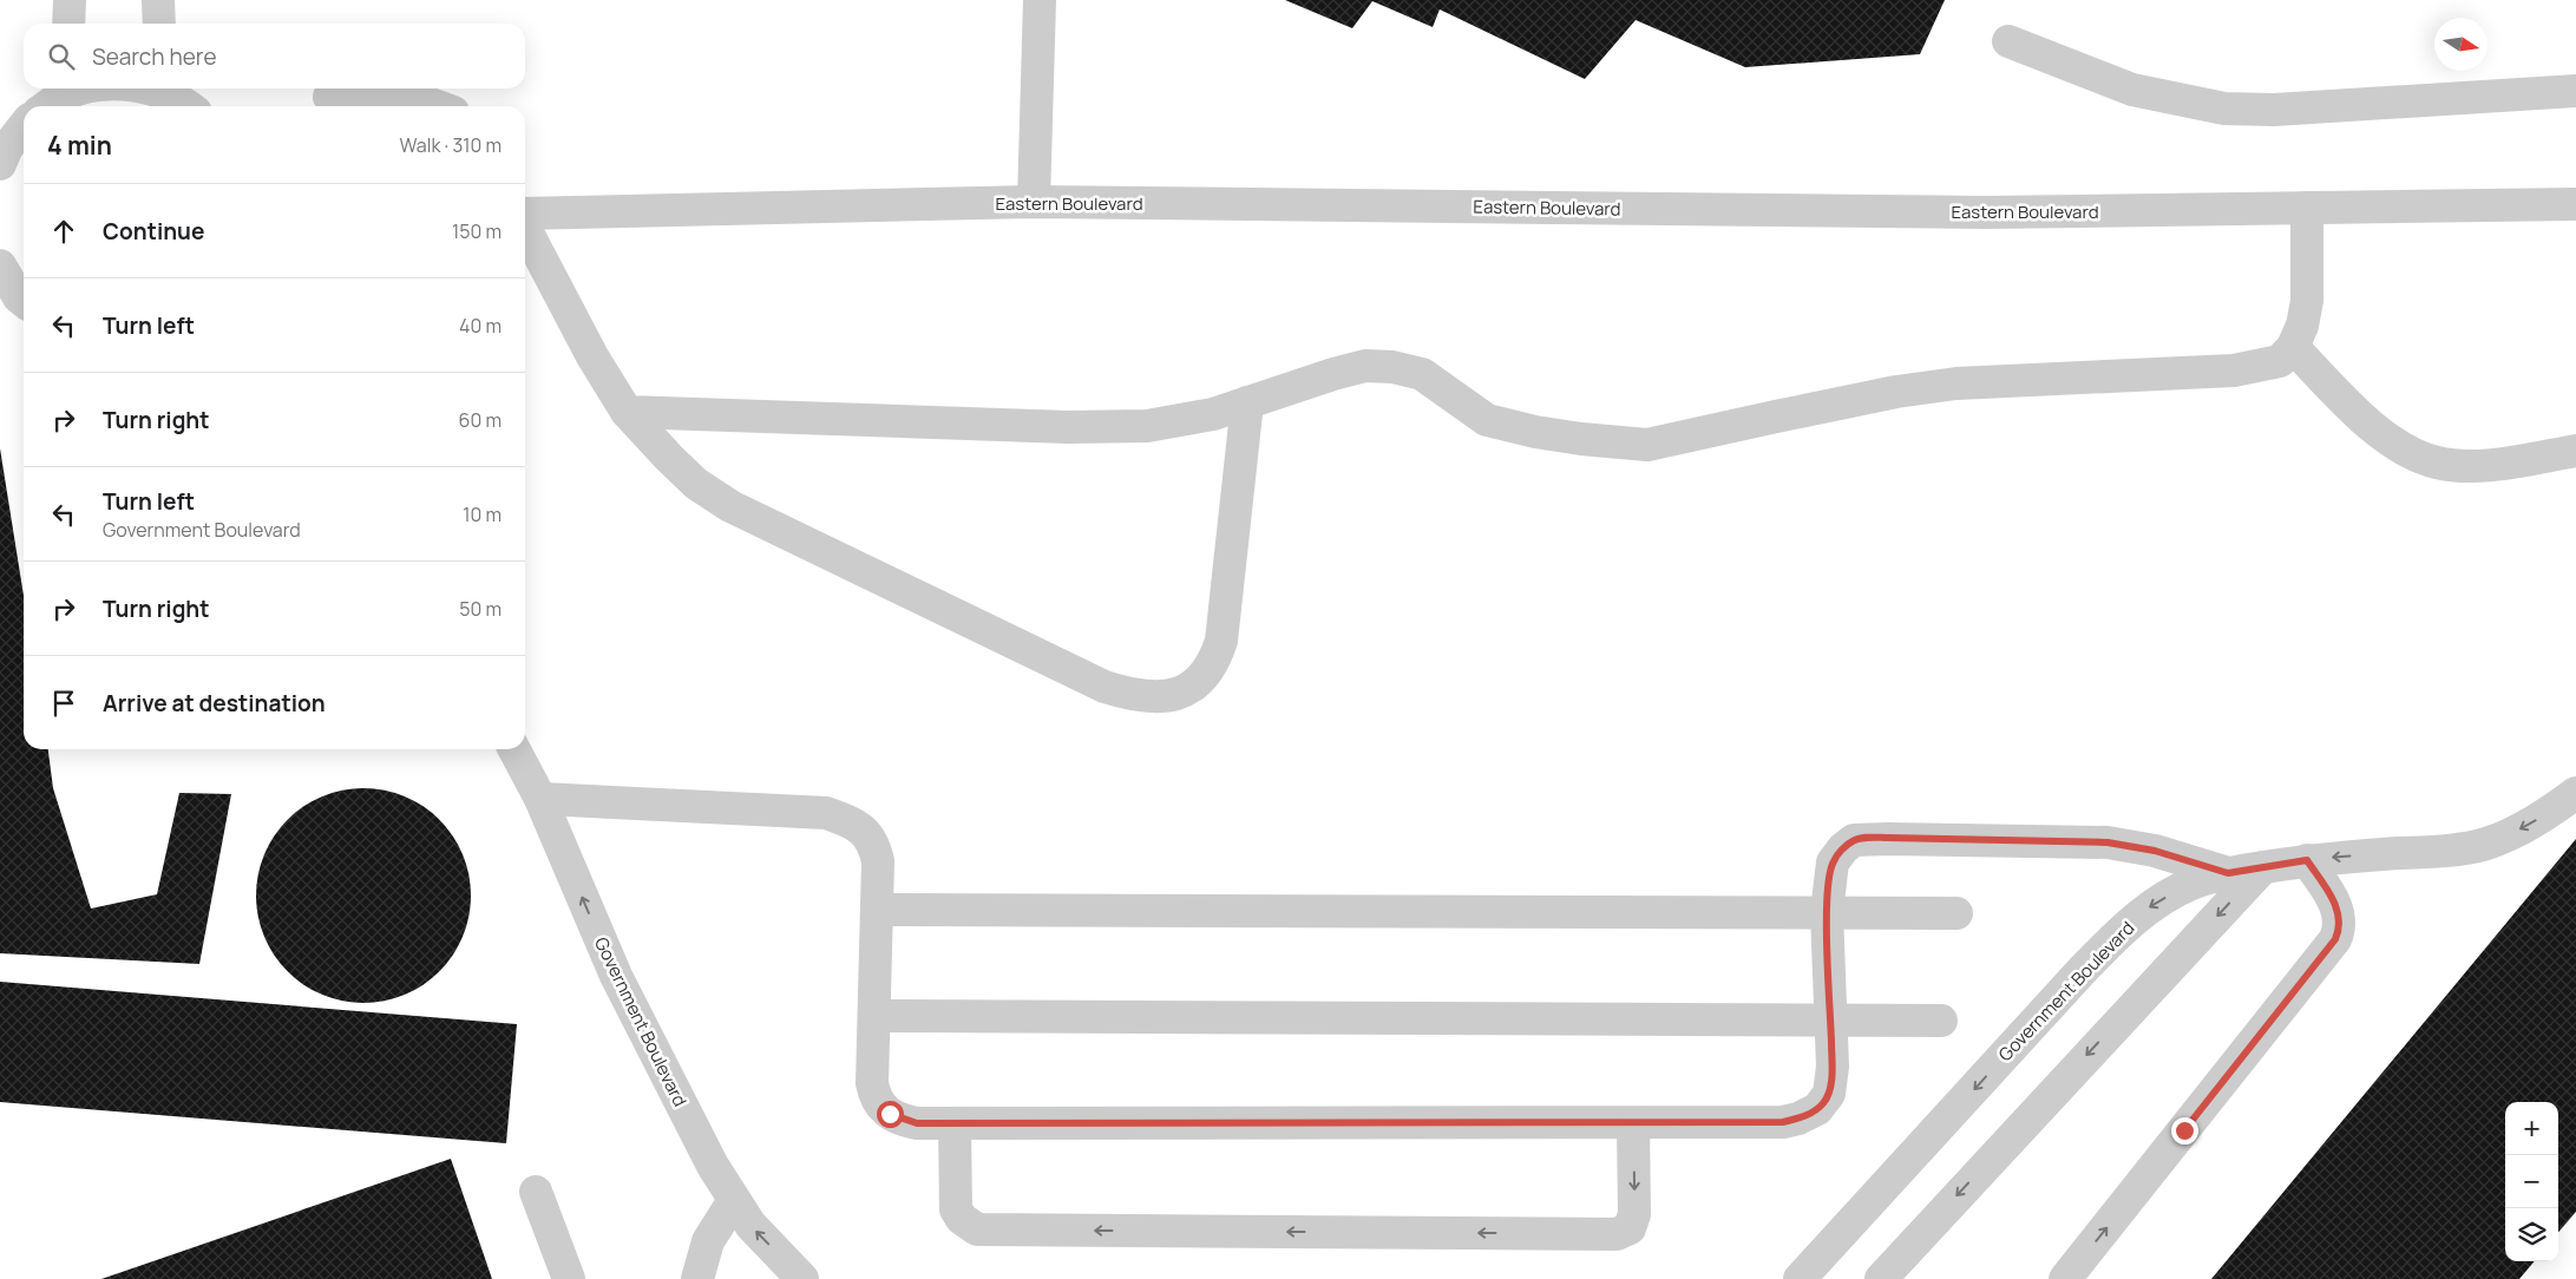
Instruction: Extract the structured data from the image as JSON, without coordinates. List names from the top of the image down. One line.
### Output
{"streets":{"street":["Eastern Boulevard","Government Boulevard"]},"north":"right","page":{"search":"Search here","heading":["4 min","Walk · 310 m"],"list":[["Continue","150 m"],["Turn left","40 m"],["Turn right","60 m"],["Turn left","Government Boulevard","10 m"],["Turn right","50 m"],"Arrive at destination"],"map_buttons":["+","−"]}}
